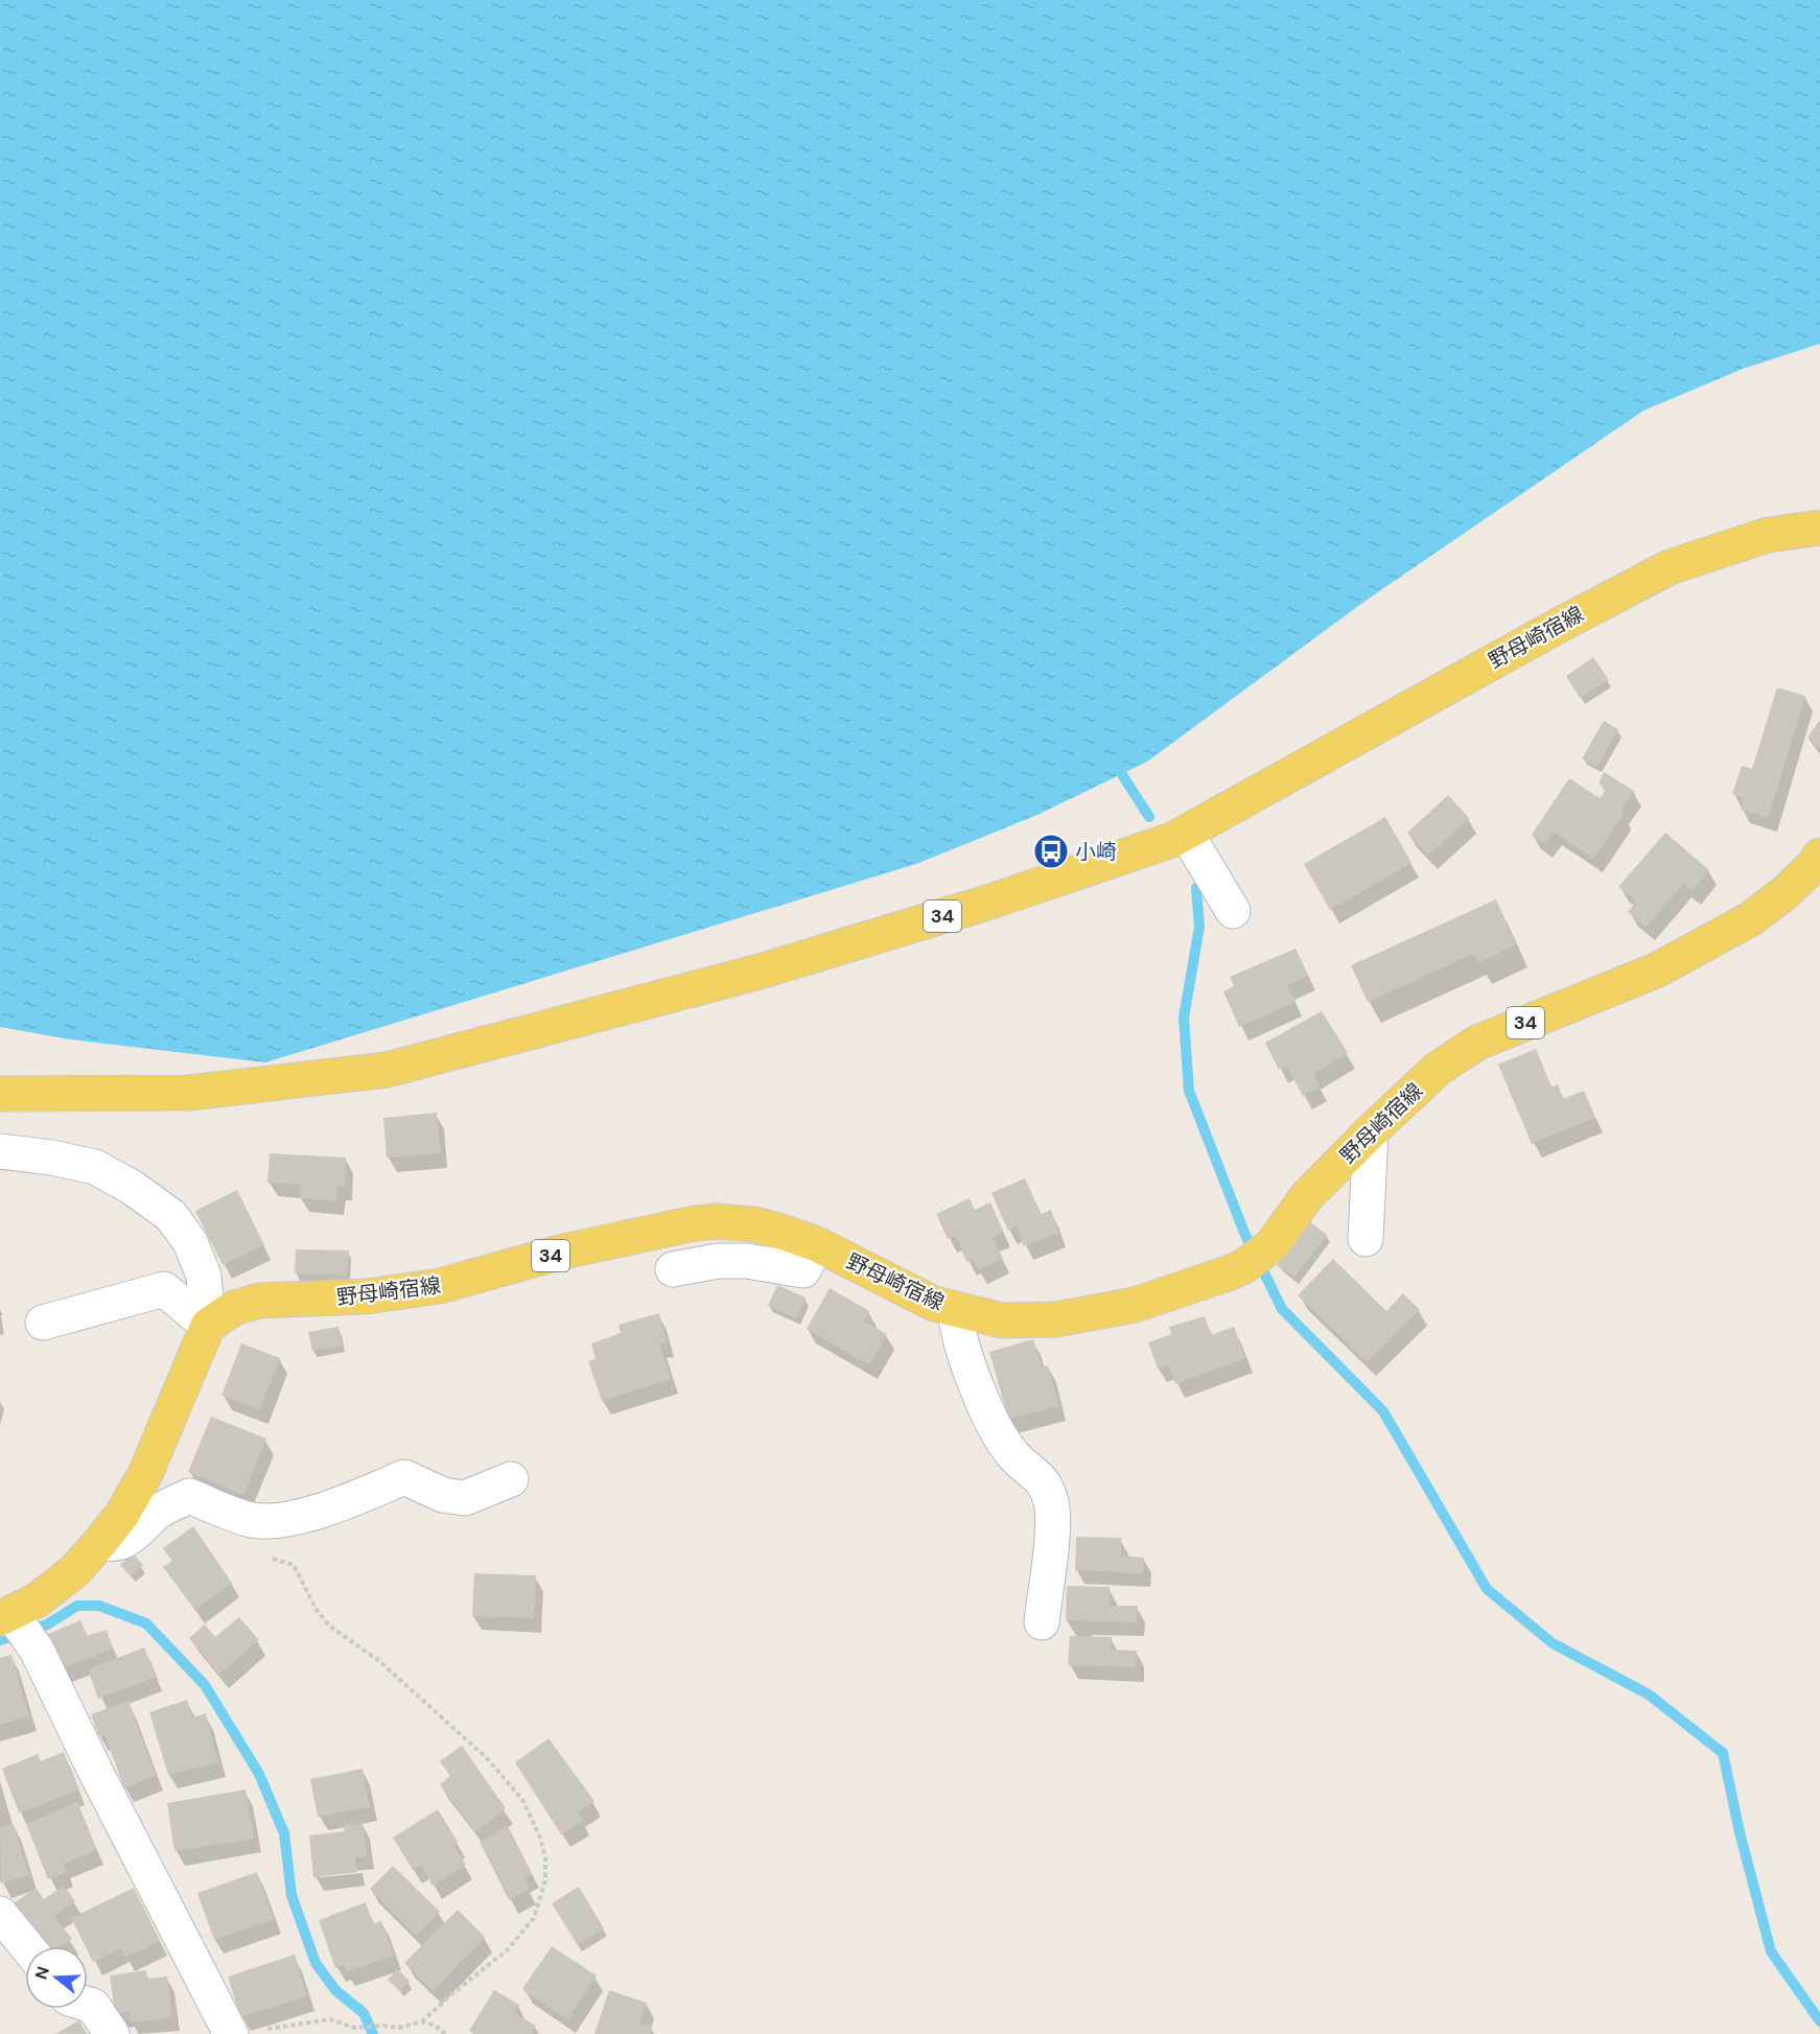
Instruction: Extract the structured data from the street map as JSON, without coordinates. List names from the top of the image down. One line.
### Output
{"streets":{"main road":["野母崎宿線","34"]},"places":{"bus stop":["小崎"]},"north":"left"}
